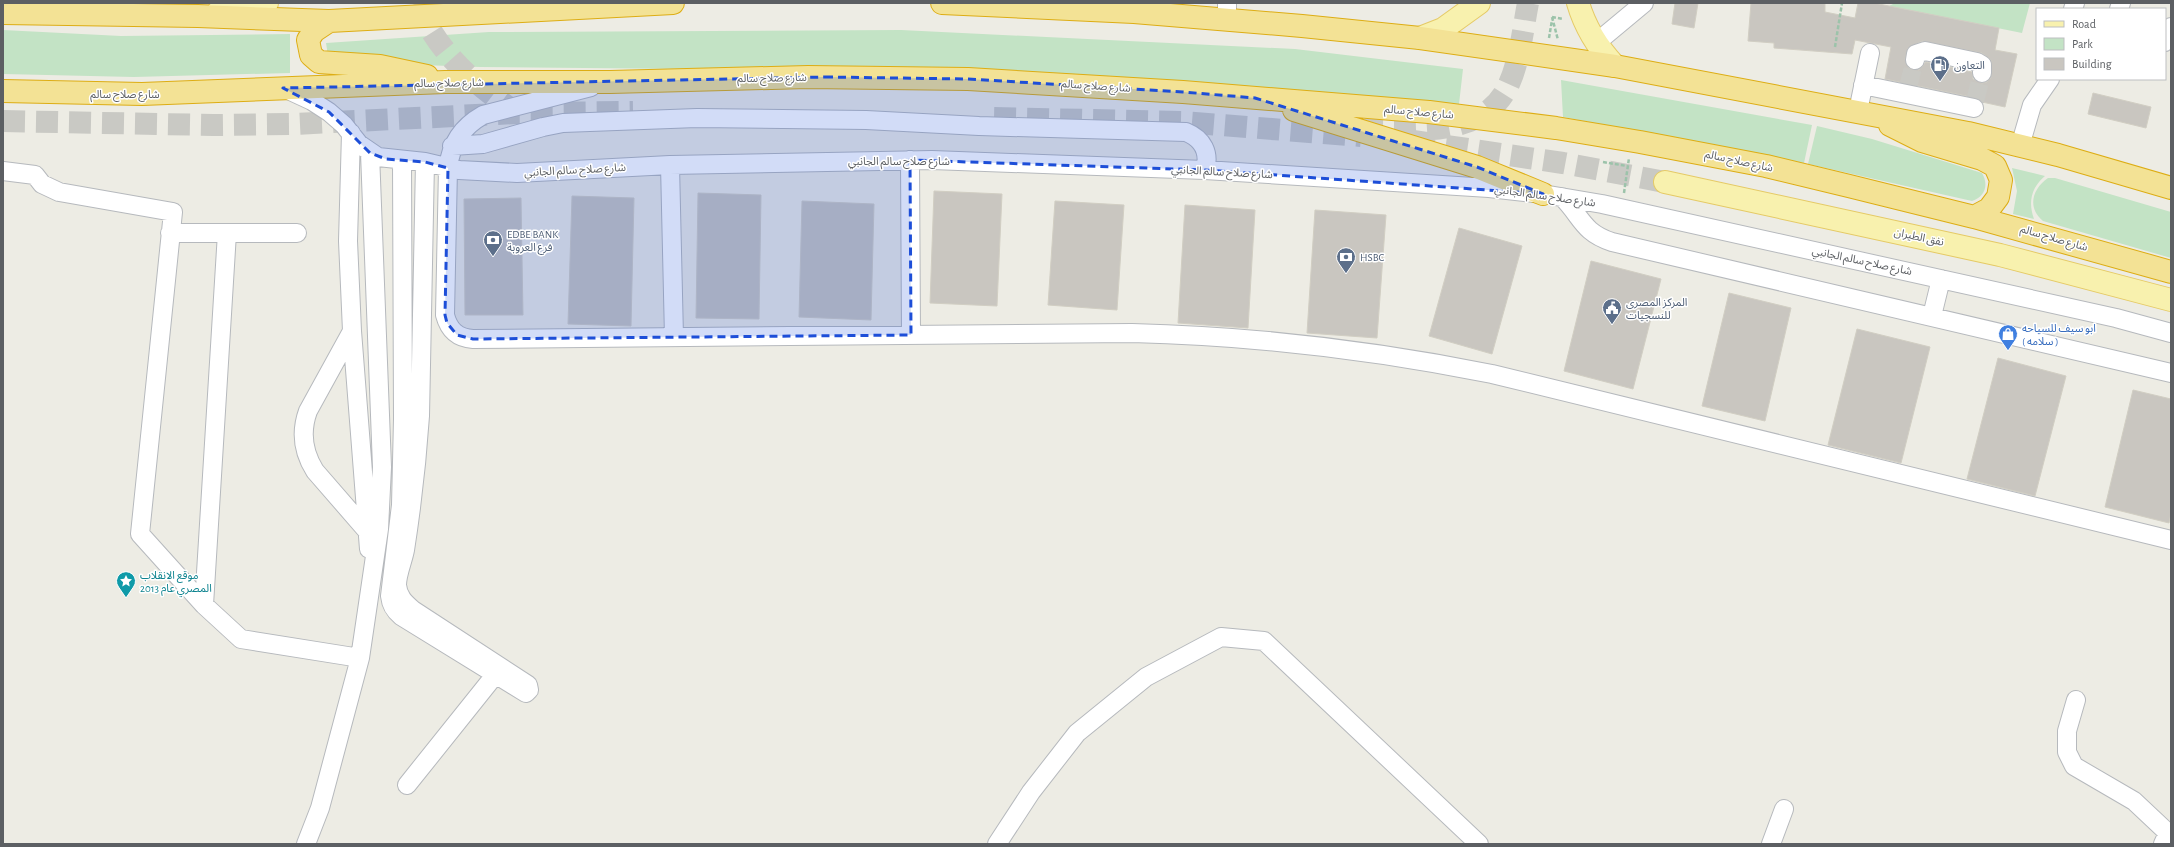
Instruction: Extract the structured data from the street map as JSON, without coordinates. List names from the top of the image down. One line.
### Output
{"streets":{"highway":["شارع صلاح سالم"],"main road":["نفق الطيران"],"street":["شارع صلاح سالم الجانبي"]},"crossings":[["شارع صلاح سالم","شارع صلاح سالم الجانبي"]],"places":{"fuel station":["التعاون"],"bank":["EDBE BANK فرع العروبة","HSBC"],"public building":["المركز المصرى للنسجيات"],"shop":["ابو سيف للسياحه ( سلامه )"],"place":["موقع الانقلاب المصري عام 2013"]},"legend":["Road","Park","Building"]}
